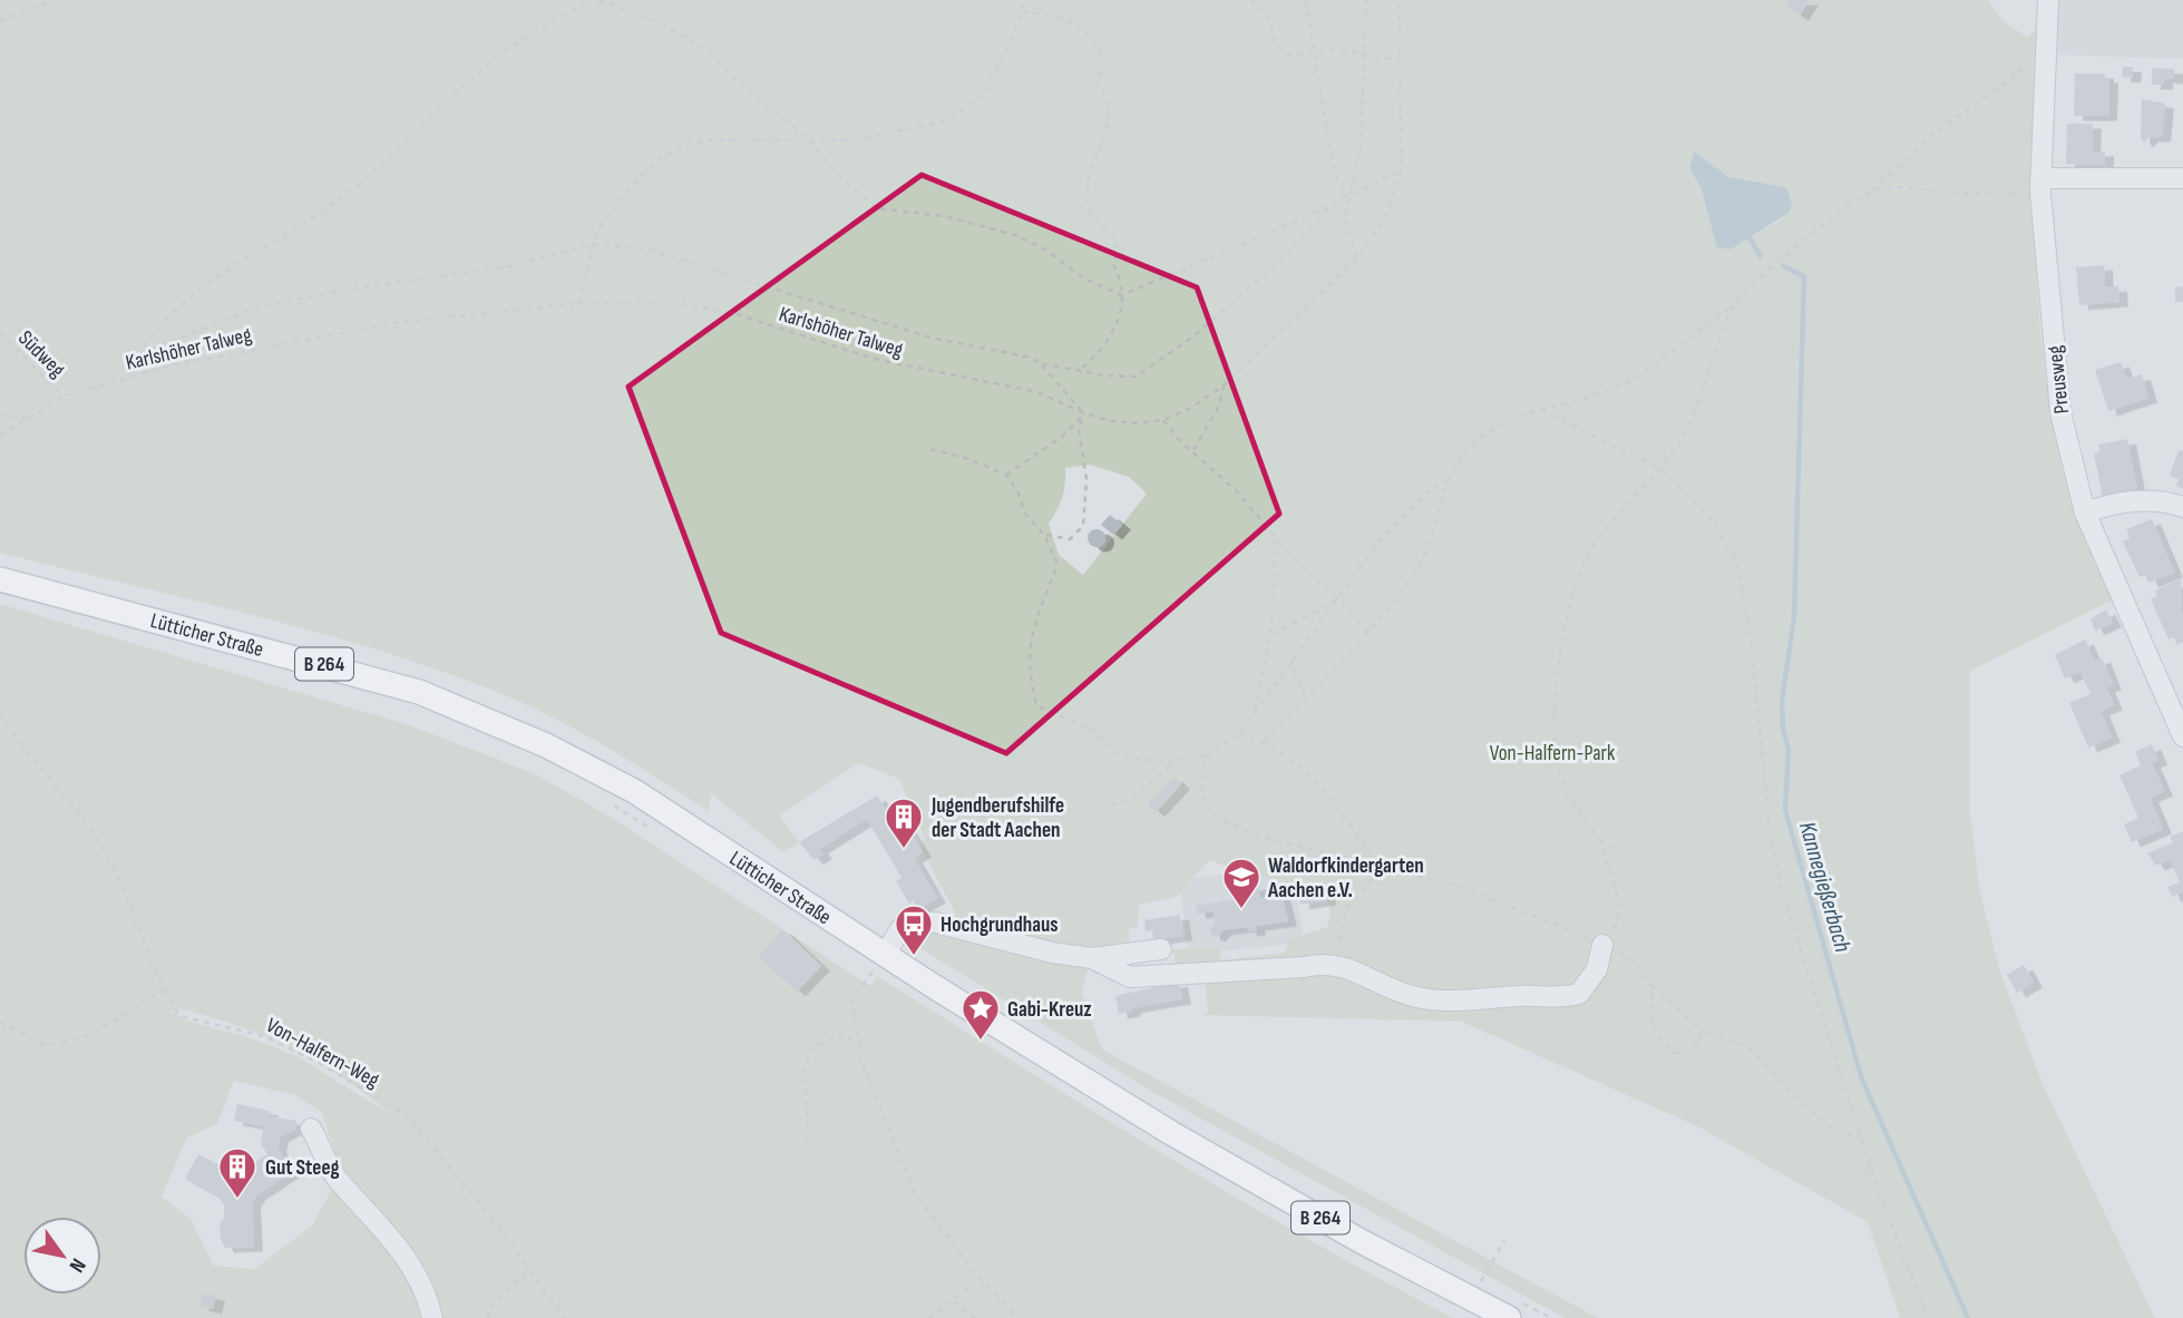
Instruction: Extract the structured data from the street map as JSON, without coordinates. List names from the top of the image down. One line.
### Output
{"streets":{"main road":["Lütticher Straße","B 264"],"street":["Preusweg"],"path":["Karlshöher Talweg","Südweg","Von-Halfern-Weg"]},"crossings":[["Karlshöher Talweg","Südweg"]],"water":["Kannegießerbach"],"parks":["Von-Halfern-Park"],"places":{"building":["Jugendberufshilfe der Stadt Aachen","Gut Steeg"],"school or university":["Waldorfkindergarten Aachen e.V."],"bus stop":["Hochgrundhaus"],"place":["Gabi-Kreuz"]},"north":"bottom right"}
